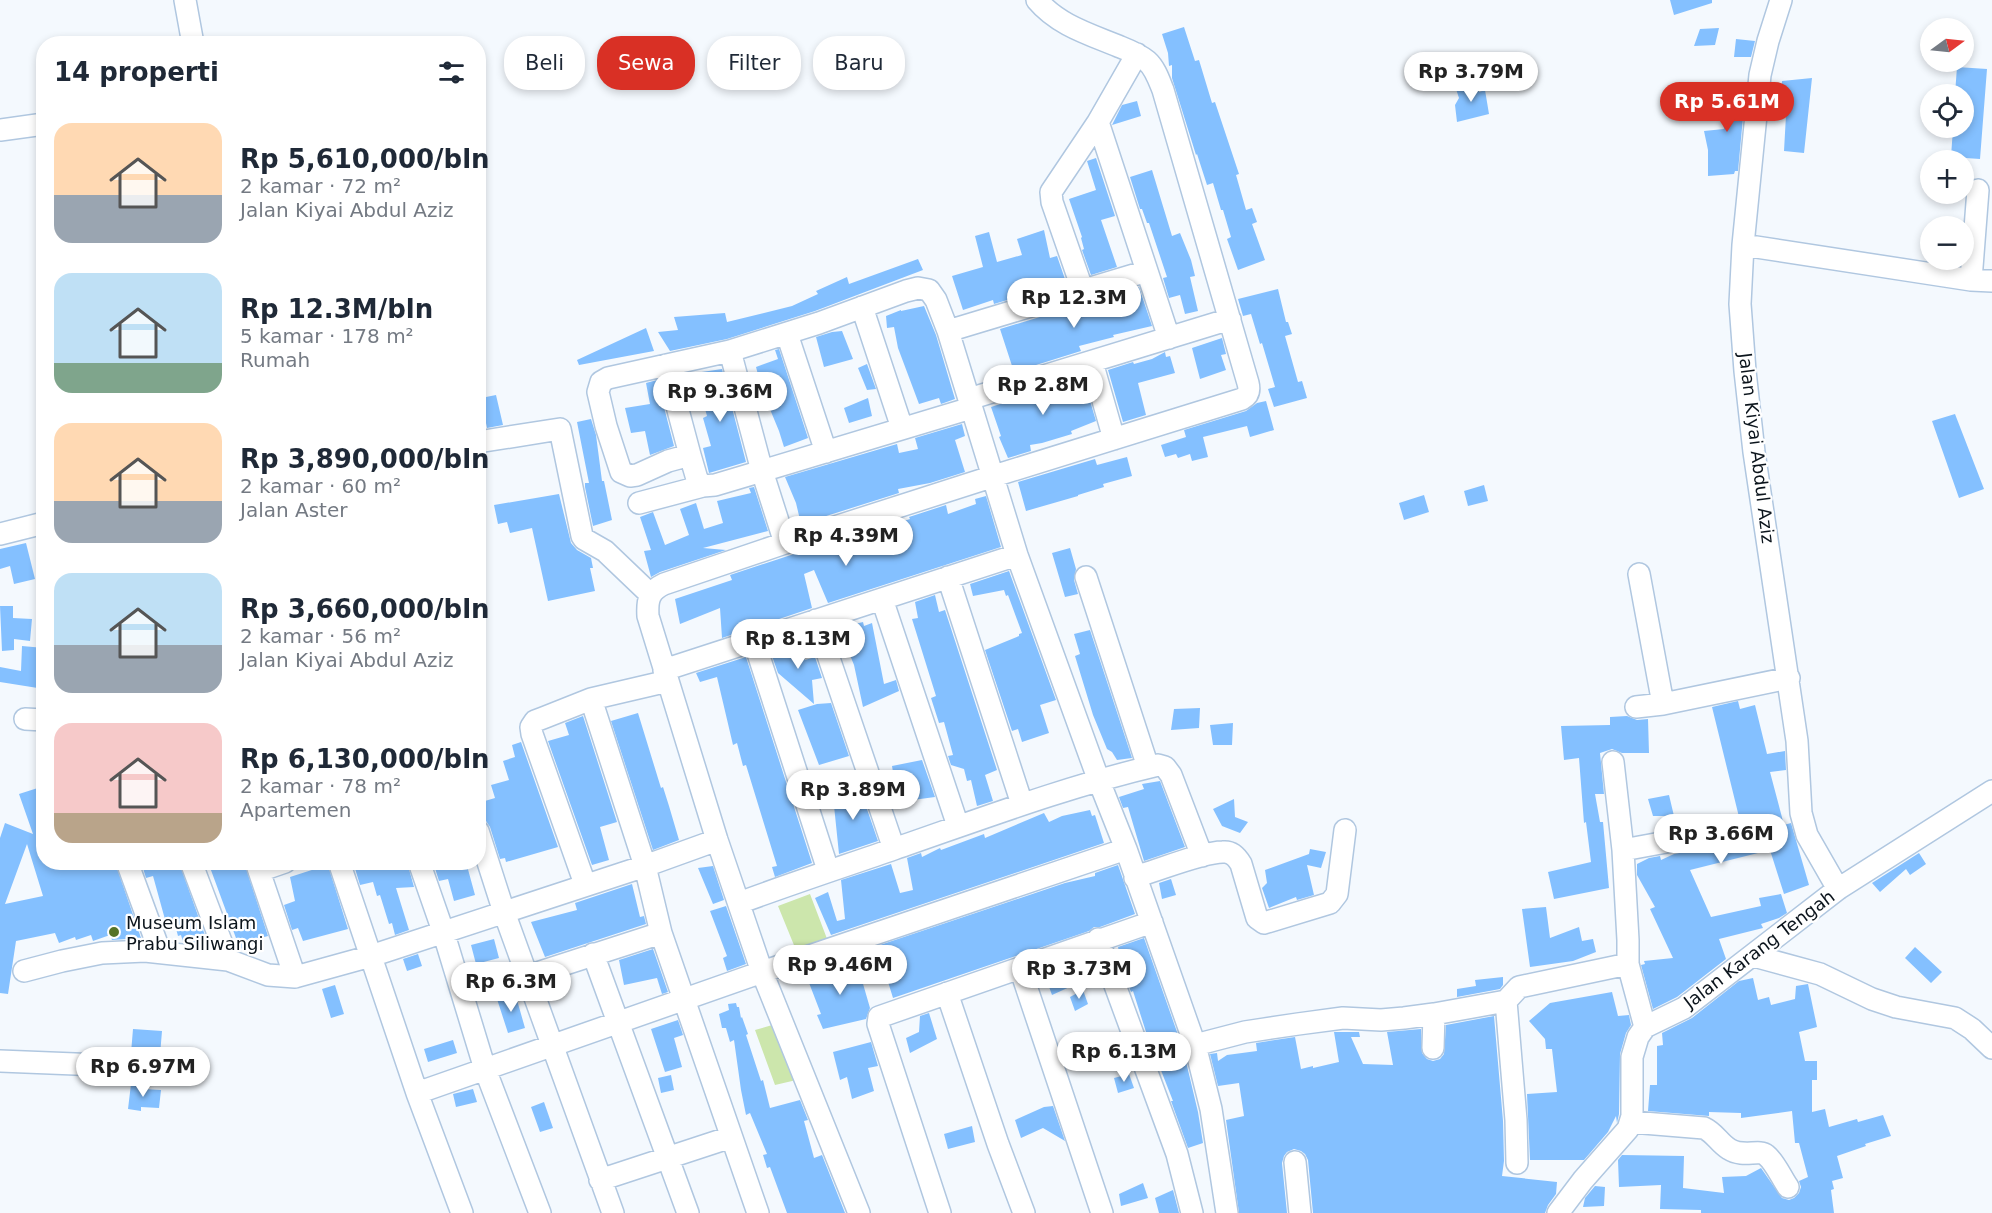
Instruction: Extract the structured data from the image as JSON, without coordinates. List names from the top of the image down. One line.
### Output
{"streets":{"street":["Jalan Kiyai Abdul Aziz","Jalan Karang Tengah"]},"crossings":[["Jalan Kiyai Abdul Aziz","Jalan Karang Tengah"]],"places":["Museum Islam Prabu Siliwangi"],"north":"right","page":{"map_buttons":["+","−"],"chip":["Beli","Sewa","Filter","Baru"],"heading":"14 properti","price":["Rp 3.79M","Rp 5.61M","Rp 12.3M","Rp 2.8M","Rp 9.36M","Rp 4.39M","Rp 8.13M","Rp 3.89M","Rp 3.66M","Rp 9.46M","Rp 3.73M","Rp 6.3M","Rp 6.13M","Rp 6.97M"],"list":[{"name":"Rp 5,610,000/bln","note":"2 kamar · 72 m² · Jalan Kiyai Abdul Aziz"},{"name":"Rp 12.3M/bln","note":"5 kamar · 178 m² · Rumah"},{"name":"Rp 3,890,000/bln","note":"2 kamar · 60 m² · Jalan Aster"},{"name":"Rp 3,660,000/bln","note":"2 kamar · 56 m² · Jalan Kiyai Abdul Aziz"},{"name":"Rp 6,130,000/bln","note":"2 kamar · 78 m² · Apartemen"}]}}
